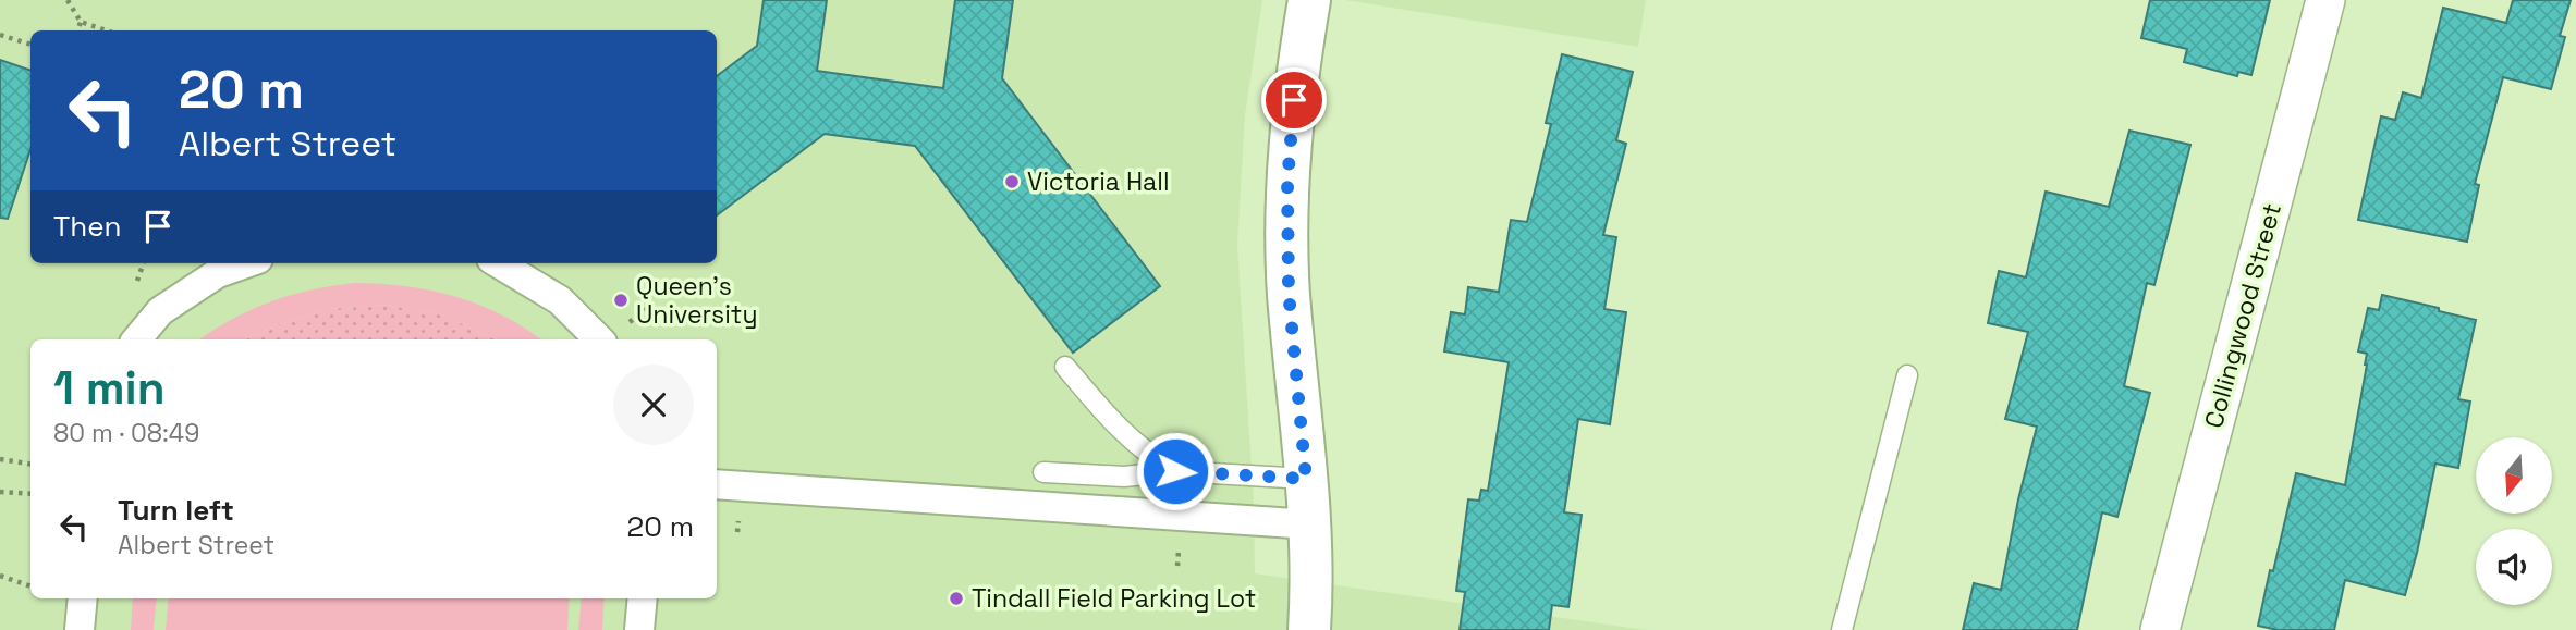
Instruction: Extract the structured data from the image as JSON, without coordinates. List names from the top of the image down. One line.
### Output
{"streets":{"street":["Collingwood Street"]},"places":["Victoria Hall","Queen's University","Tindall Field Parking Lot"],"north":"bottom","page":{"turn":["20 m","Albert Street"],"then":"Then","heading":["1 min","80 m · 08:49"],"list":[{"name":"Turn left","note":"Albert Street","value":"20 m"}]}}
